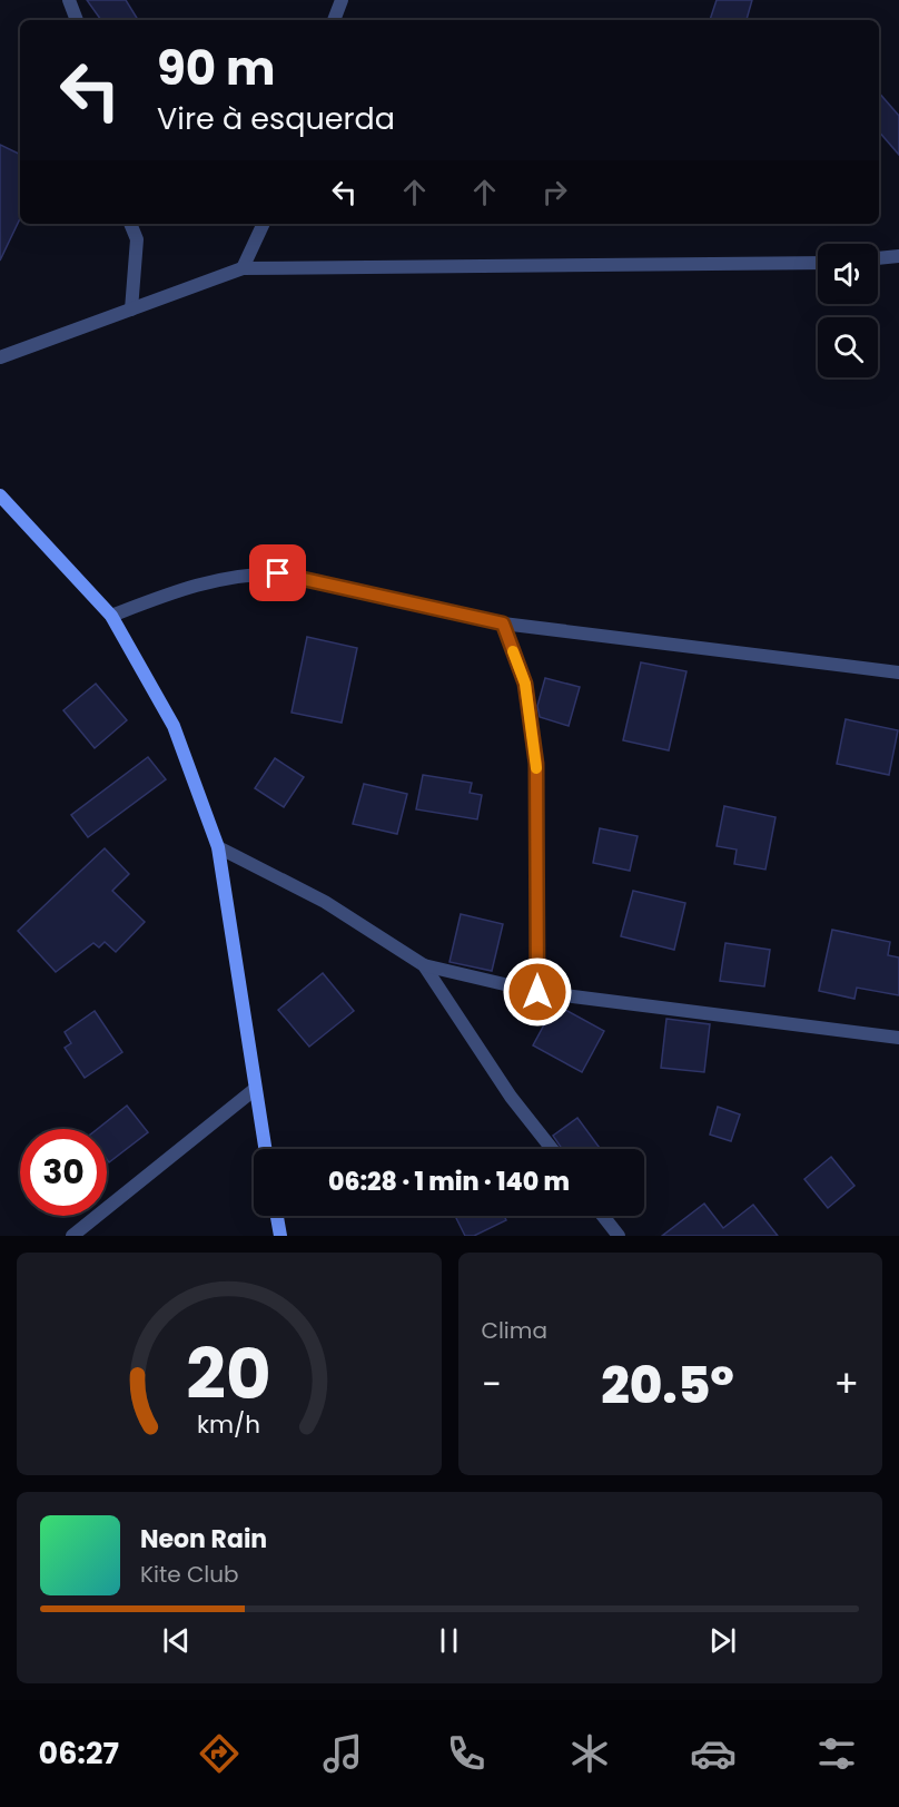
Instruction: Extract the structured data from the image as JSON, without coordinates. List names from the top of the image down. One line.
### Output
{"page":{"turn":["90 m","Vire à esquerda"],"limit":"30","trip":"06:28 · 1 min · 140 m","tile":"Clima","heat":["−","20.5°","+"],"song":["Neon Rain","Kite Club"],"tabs":"06:27","gauge":["20","km/h"]}}
